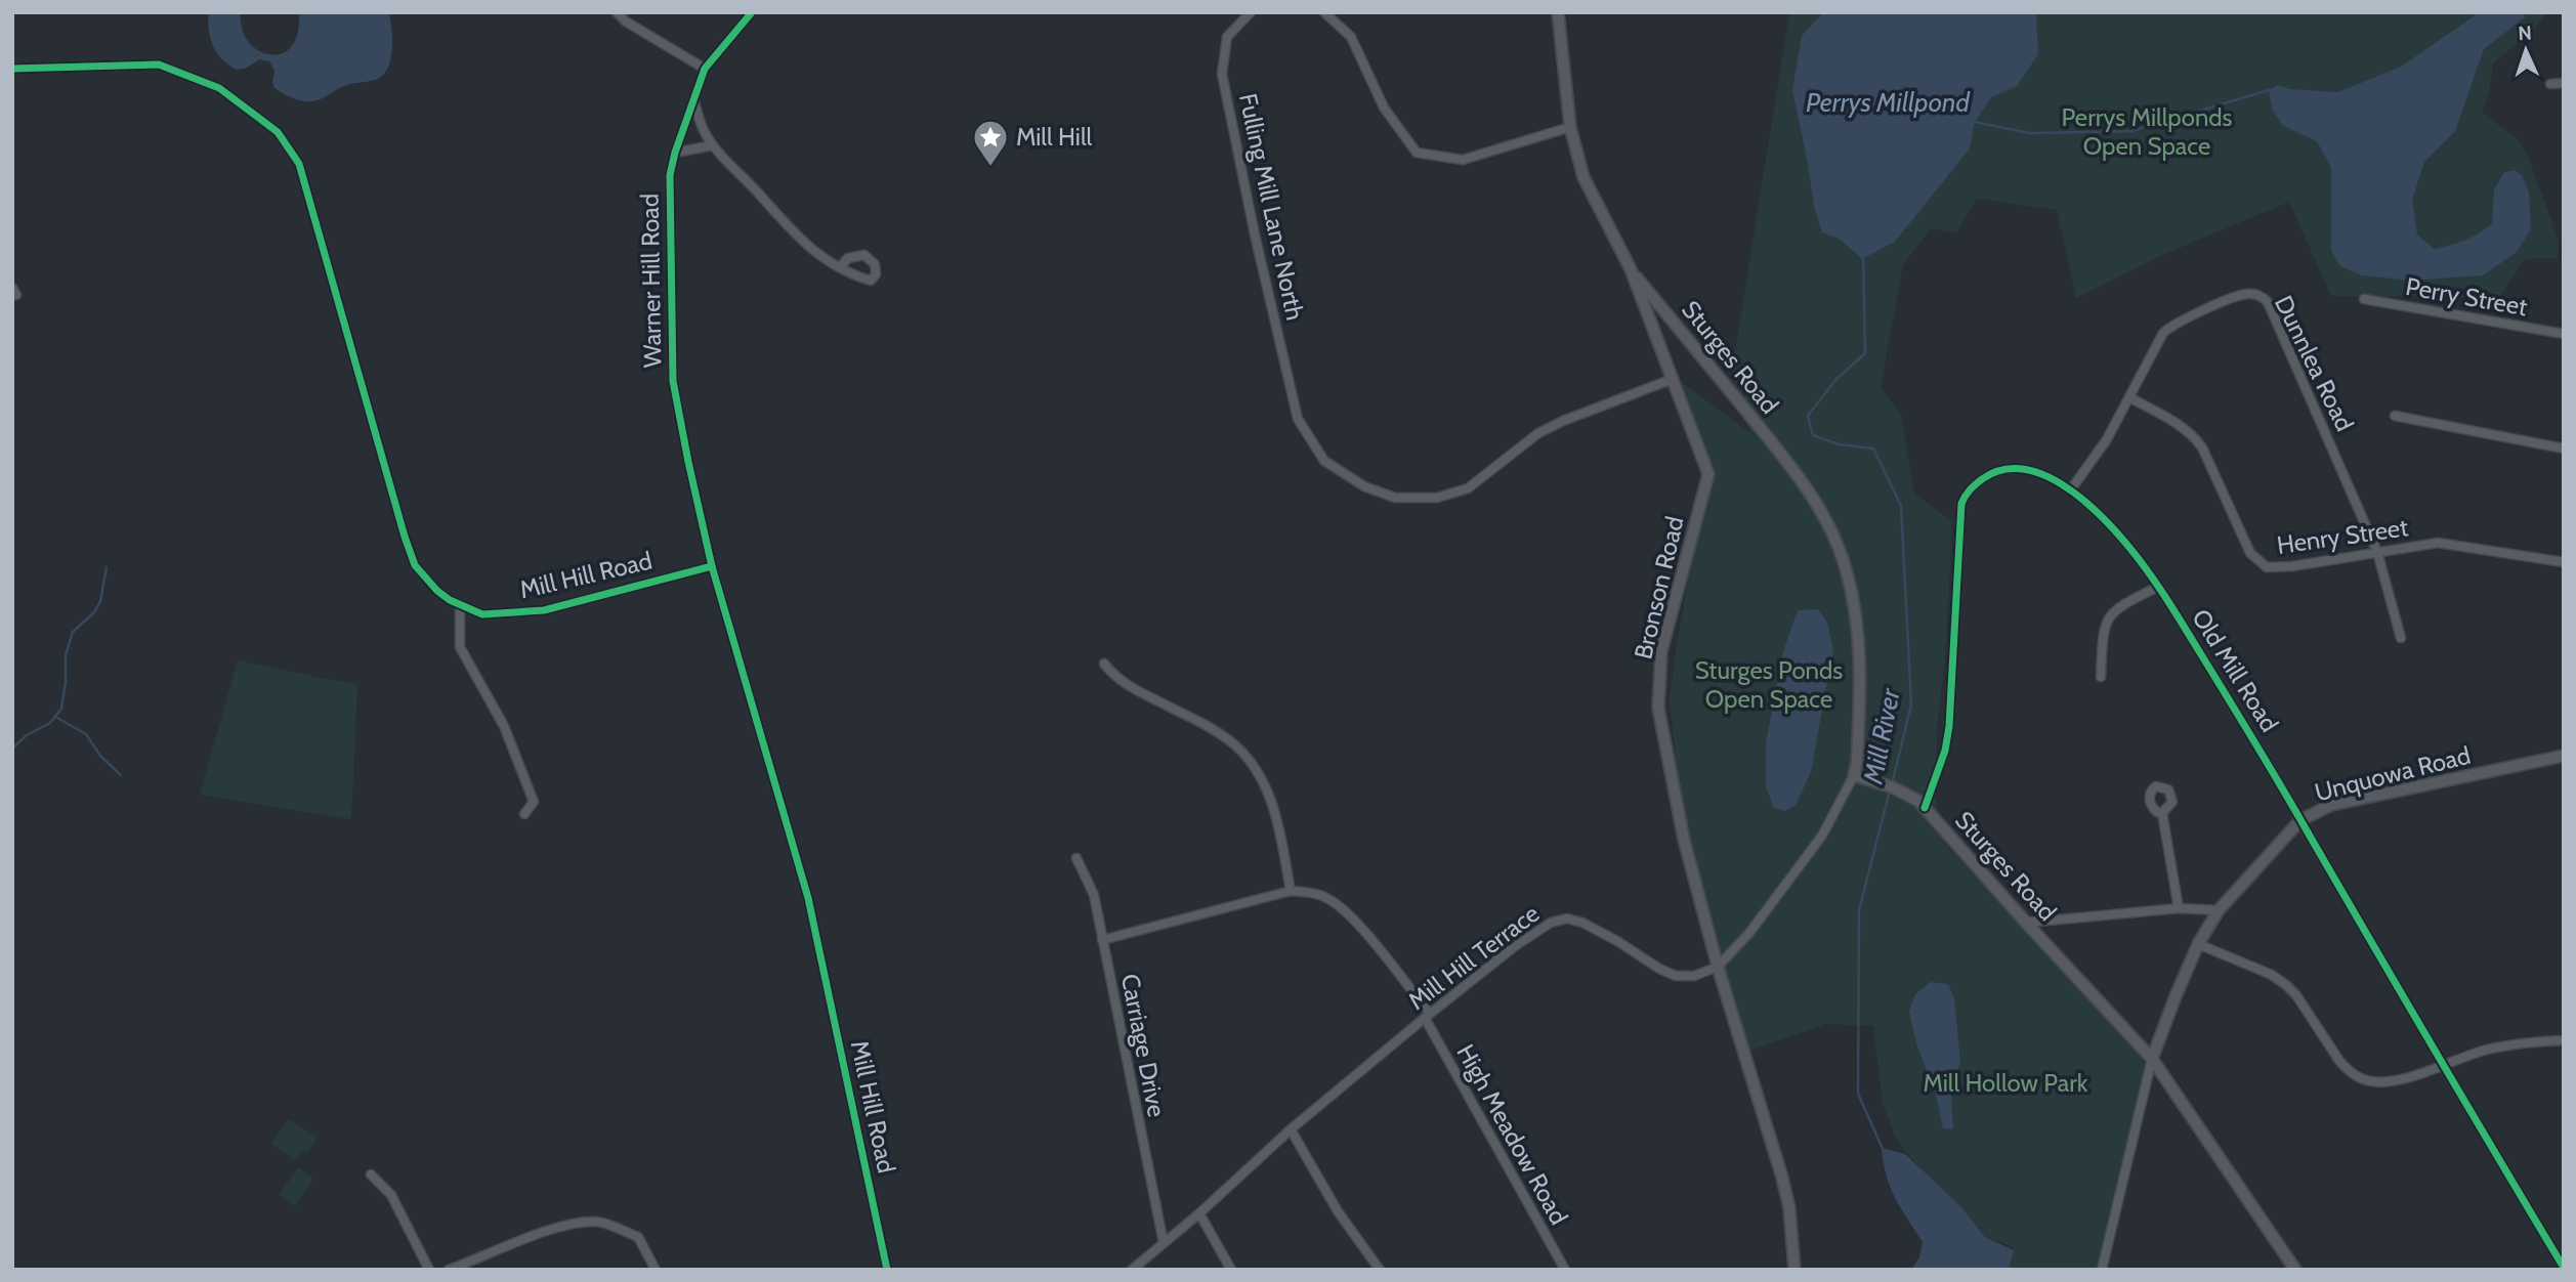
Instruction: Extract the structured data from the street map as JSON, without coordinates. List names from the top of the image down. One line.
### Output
{"streets":{"main road":["Sturges Road","Bronson Road","Unquowa Road"],"street":["Fulling Mill Lane North","Warner Hill Road","Perry Street","Dunnlea Road","Henry Street","Mill Hill Road","Old Mill Road","Mill Hill Terrace","Carriage Drive","High Meadow Road"]},"crossings":[["Fulling Mill Lane North","Bronson Road"],["Warner Hill Road","Mill Hill Road"],["Sturges Road","Bronson Road"],["Sturges Road","Old Mill Road"],["Sturges Road","Unquowa Road"],["Dunnlea Road","Henry Street"],["Dunnlea Road","Old Mill Road"],["Bronson Road","Mill Hill Terrace"],["Old Mill Road","Unquowa Road"],["Mill Hill Terrace","Carriage Drive"],["Mill Hill Terrace","High Meadow Road"]],"water":["Perrys Millpond","Mill River"],"parks":["Perrys Millponds Open Space","Sturges Ponds Open Space","Mill Hollow Park"],"places":{"place":["Mill Hill"]},"north":"top"}
